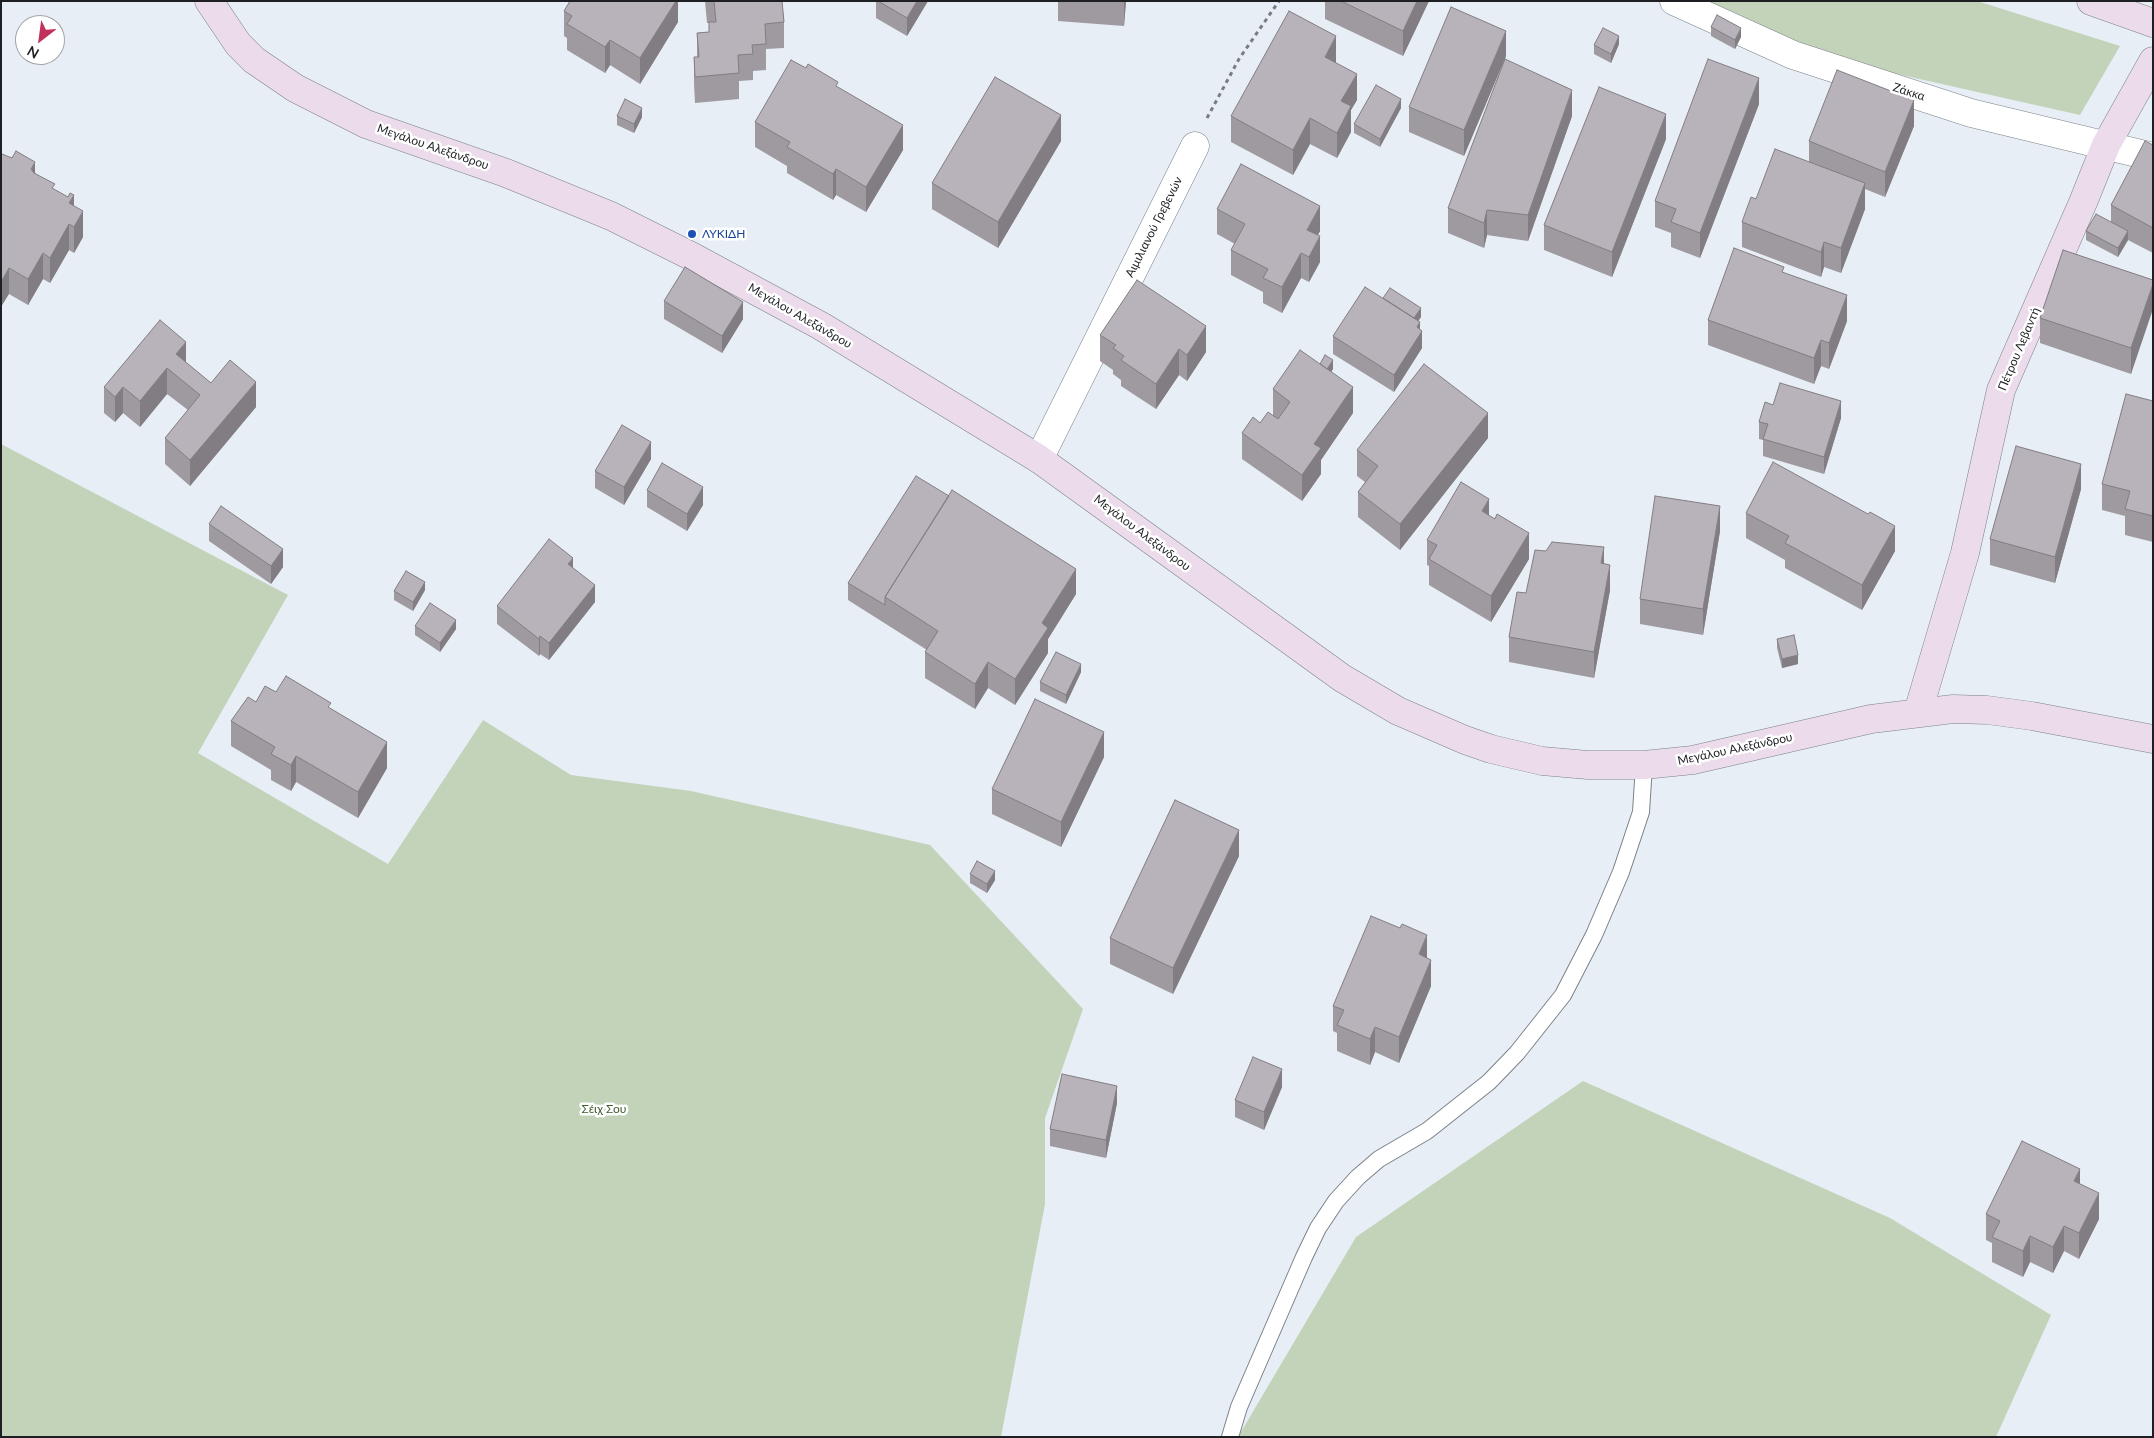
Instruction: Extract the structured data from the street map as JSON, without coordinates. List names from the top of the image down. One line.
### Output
{"streets":{"main road":["Μεγάλου Αλεξάνδρου","Πέτρου Λεβαντή"],"street":["Ζάκκα","Αιμιλιανού Γρεβενών"]},"crossings":[["Ζάκκα","Πέτρου Λεβαντή"],["Μεγάλου Αλεξάνδρου","Αιμιλιανού Γρεβενών"],["Μεγάλου Αλεξάνδρου","Πέτρου Λεβαντή"]],"parks":["Σέιχ Σου"],"places":["ΛΥΚΙΔΗ"],"north":"bottom left"}
